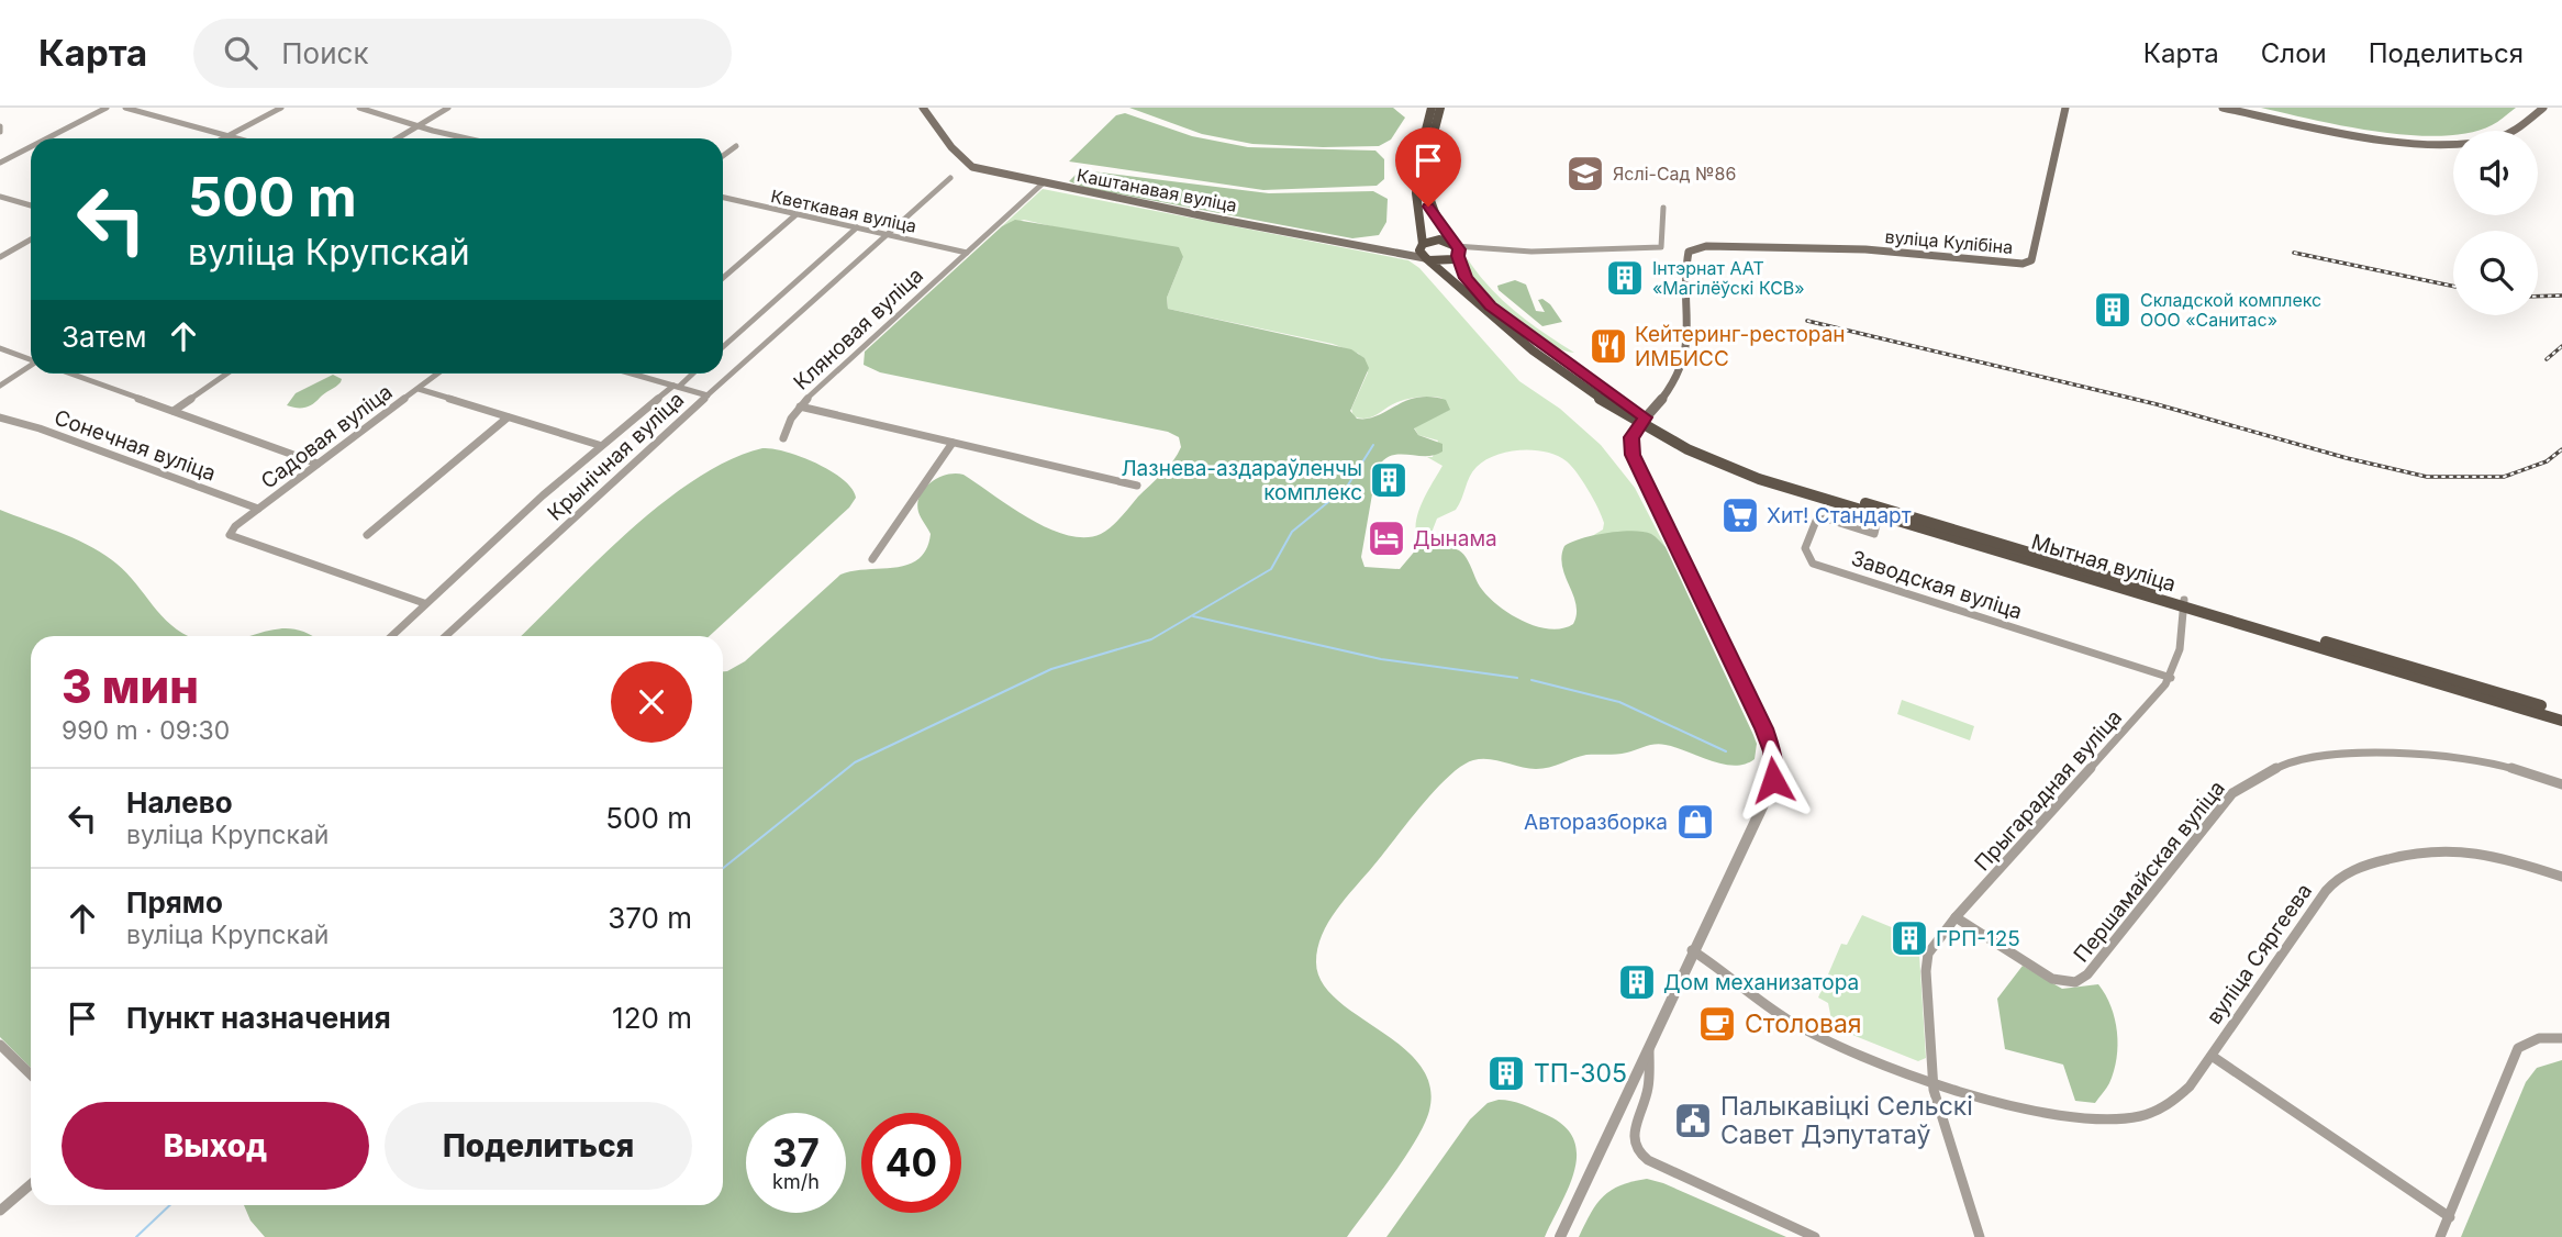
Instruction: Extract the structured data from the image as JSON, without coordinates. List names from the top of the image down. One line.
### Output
{"streets":{"main road":["Каштанавая вуліца","вуліца Кулібіна","Мытная вуліца"],"street":["Кветкавая вуліца","Кляновая вуліца","Садовая вуліца","Сонечная вуліца","Крынічная вуліца","Заводская вуліца","Прыгарадная вуліца","Першамайская вуліца","вуліца Сяргеева"]},"crossings":[["Каштанавая вуліца","Кляновая вуліца"],["Кветкавая вуліца","Кляновая вуліца"],["Кветкавая вуліца","Крынічная вуліца"],["вуліца Кулібіна","Мытная вуліца"],["Садовая вуліца","Сонечная вуліца"],["Мытная вуліца","Заводская вуліца"],["Заводская вуліца","Прыгарадная вуліца"],["Прыгарадная вуліца","Першамайская вуліца"]],"places":{"school or university":["Яслі-Сад №86"],"building":["Інтэрнат ААТ «Магілёўскі КСВ»","Складской комплекс ООО «Санитас»","Лазнева-аздараўленчы комплекс","ГРП-125","Дом механизатора","ТП-305"],"restaurant":["Кейтеринг-ресторан ИМБИСС"],"supermarket":["Хит! Стандарт"],"hotel":["Дынама"],"shop":["Авторазборка"],"cafe":["Столовая"],"public building":["Палыкавіцкі Сельскі Савет Дэпутатаў"]},"page":{"header":"Карта","search":"Поиск","nav":["Карта","Слои","Поделиться"],"turn":["500 m","вуліца Крупскай"],"then":"Затем","heading":["3 мин","990 m · 09:30"],"list":[{"name":"Налево","note":"вуліца Крупскай","value":"500 m"},{"name":"Прямо","note":"вуліца Крупскай","value":"370 m"},{"name":"Пункт назначения","value":"120 m"}],"buttons":["Выход","Поделиться"],"speed":"37 km/h","limit":"40"}}
